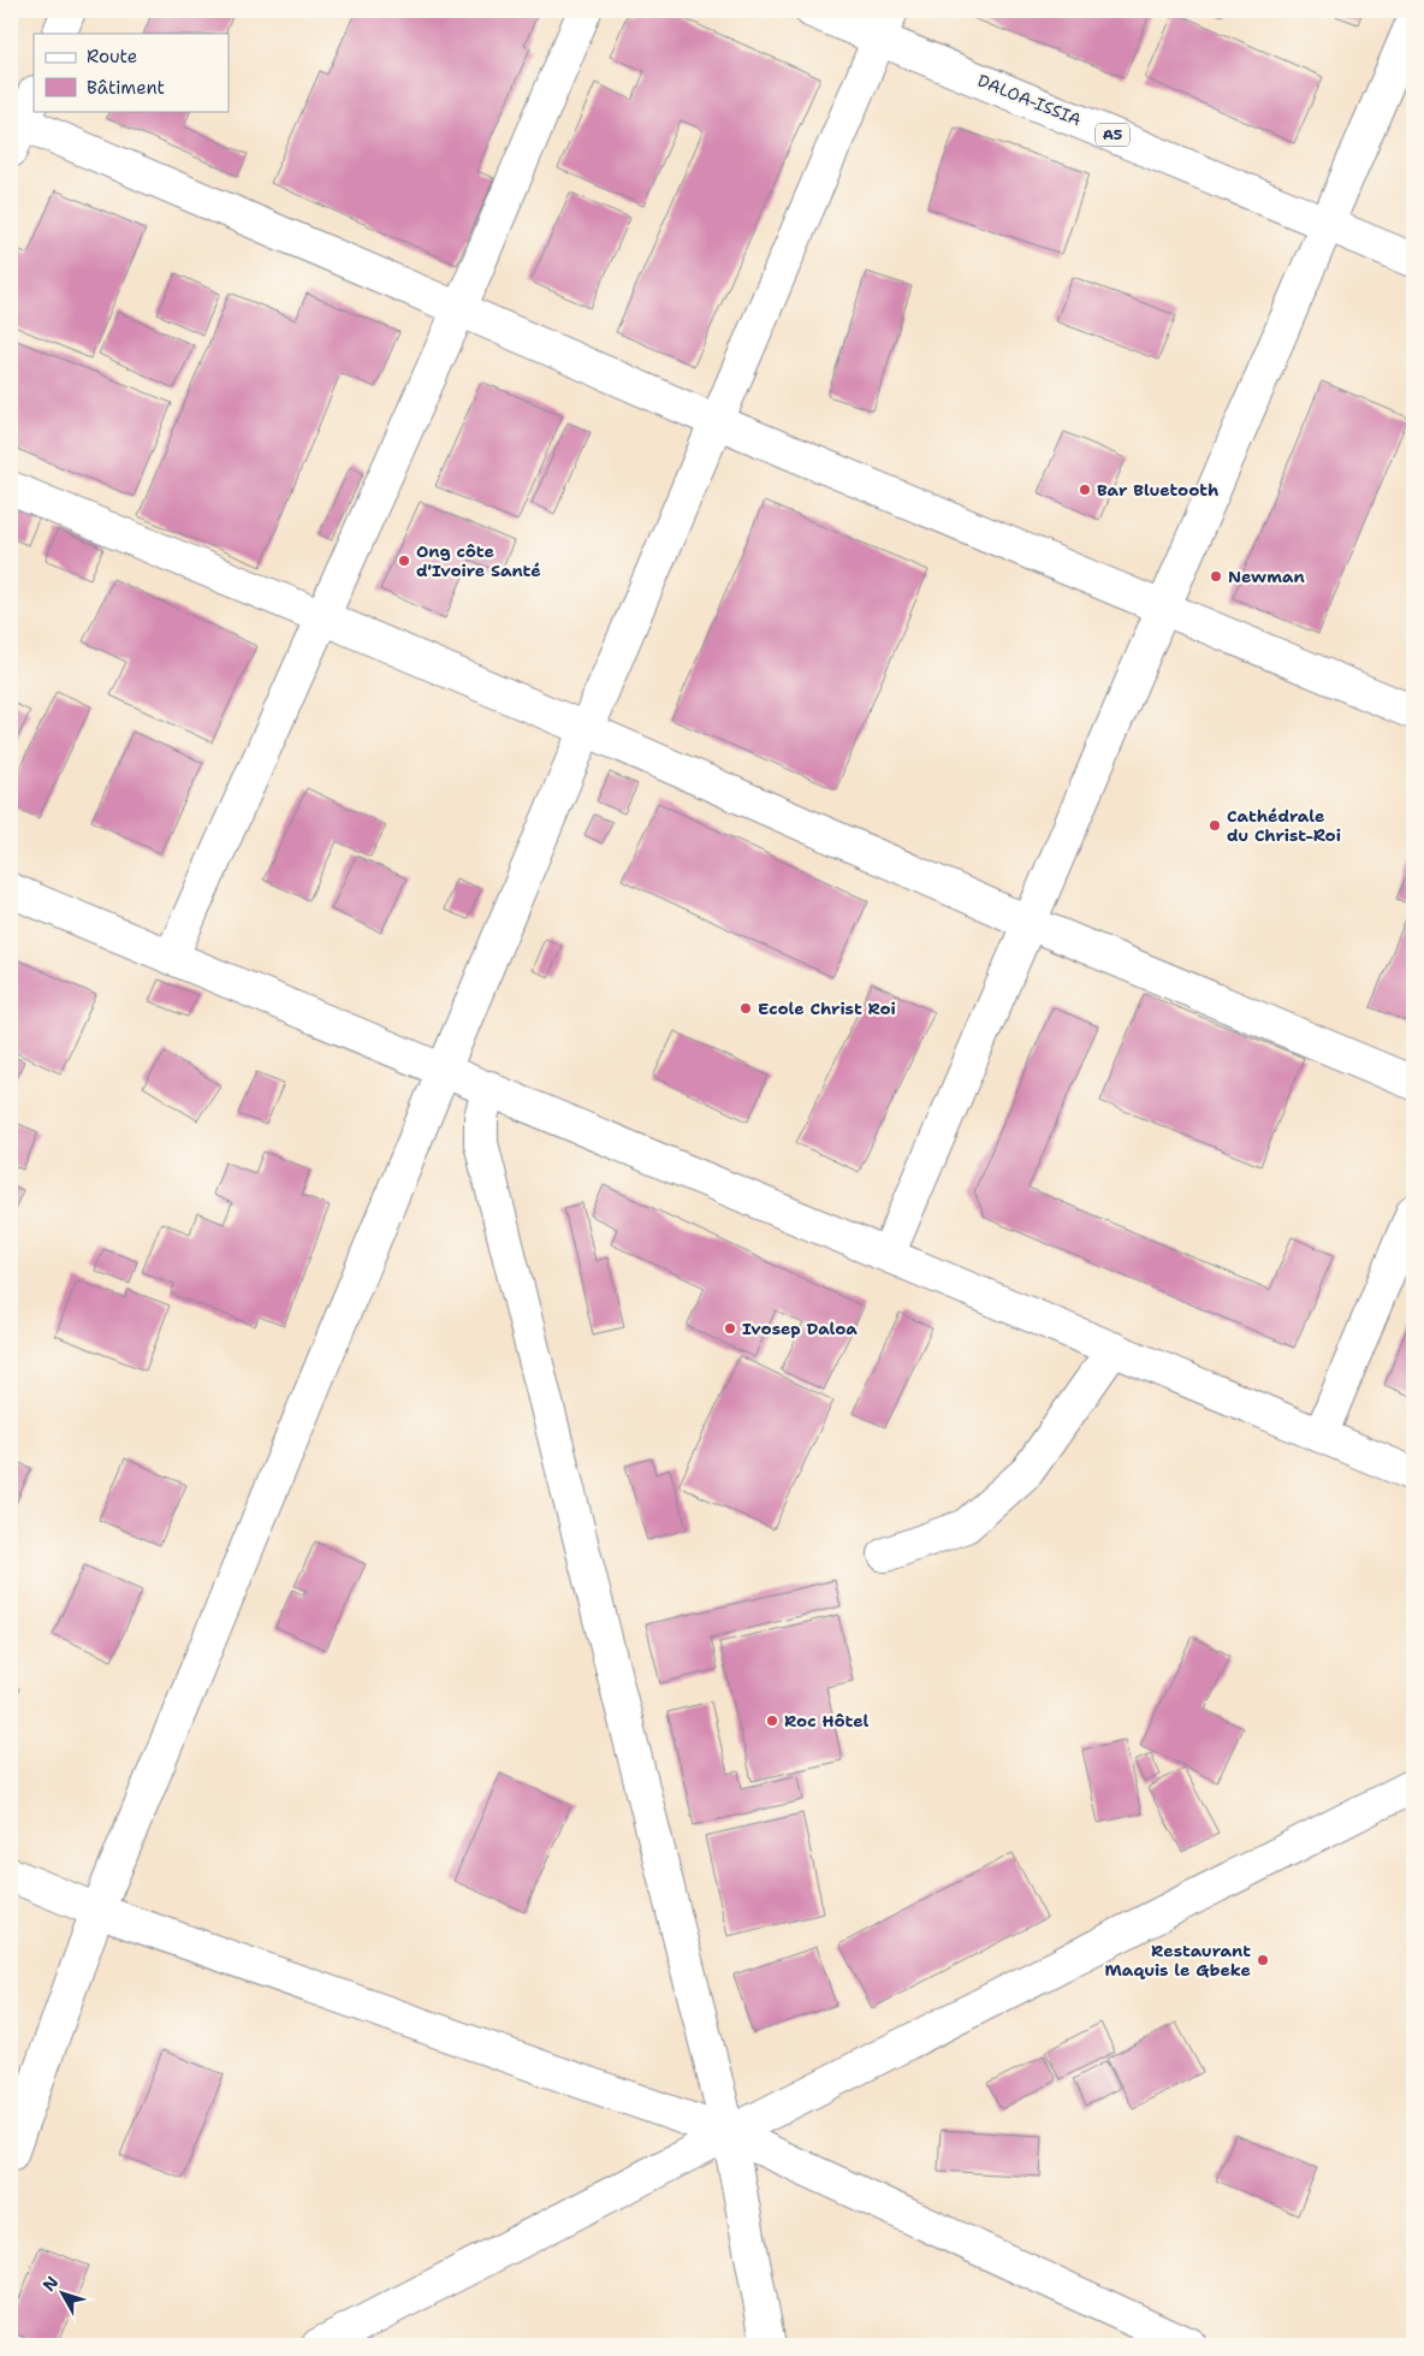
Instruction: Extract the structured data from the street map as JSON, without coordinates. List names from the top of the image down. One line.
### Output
{"streets":{"street":["DALOA-ISSIA","A5"]},"places":["Bar Bluetooth","Ong côte d'Ivoire Santé","Newman","Cathédrale du Christ-Roi","Ecole Christ Roi","Ivosep Daloa","Roc Hôtel","Restaurant Maquis le Gbeke"],"legend":["Route","Bâtiment"],"north":"top left"}
